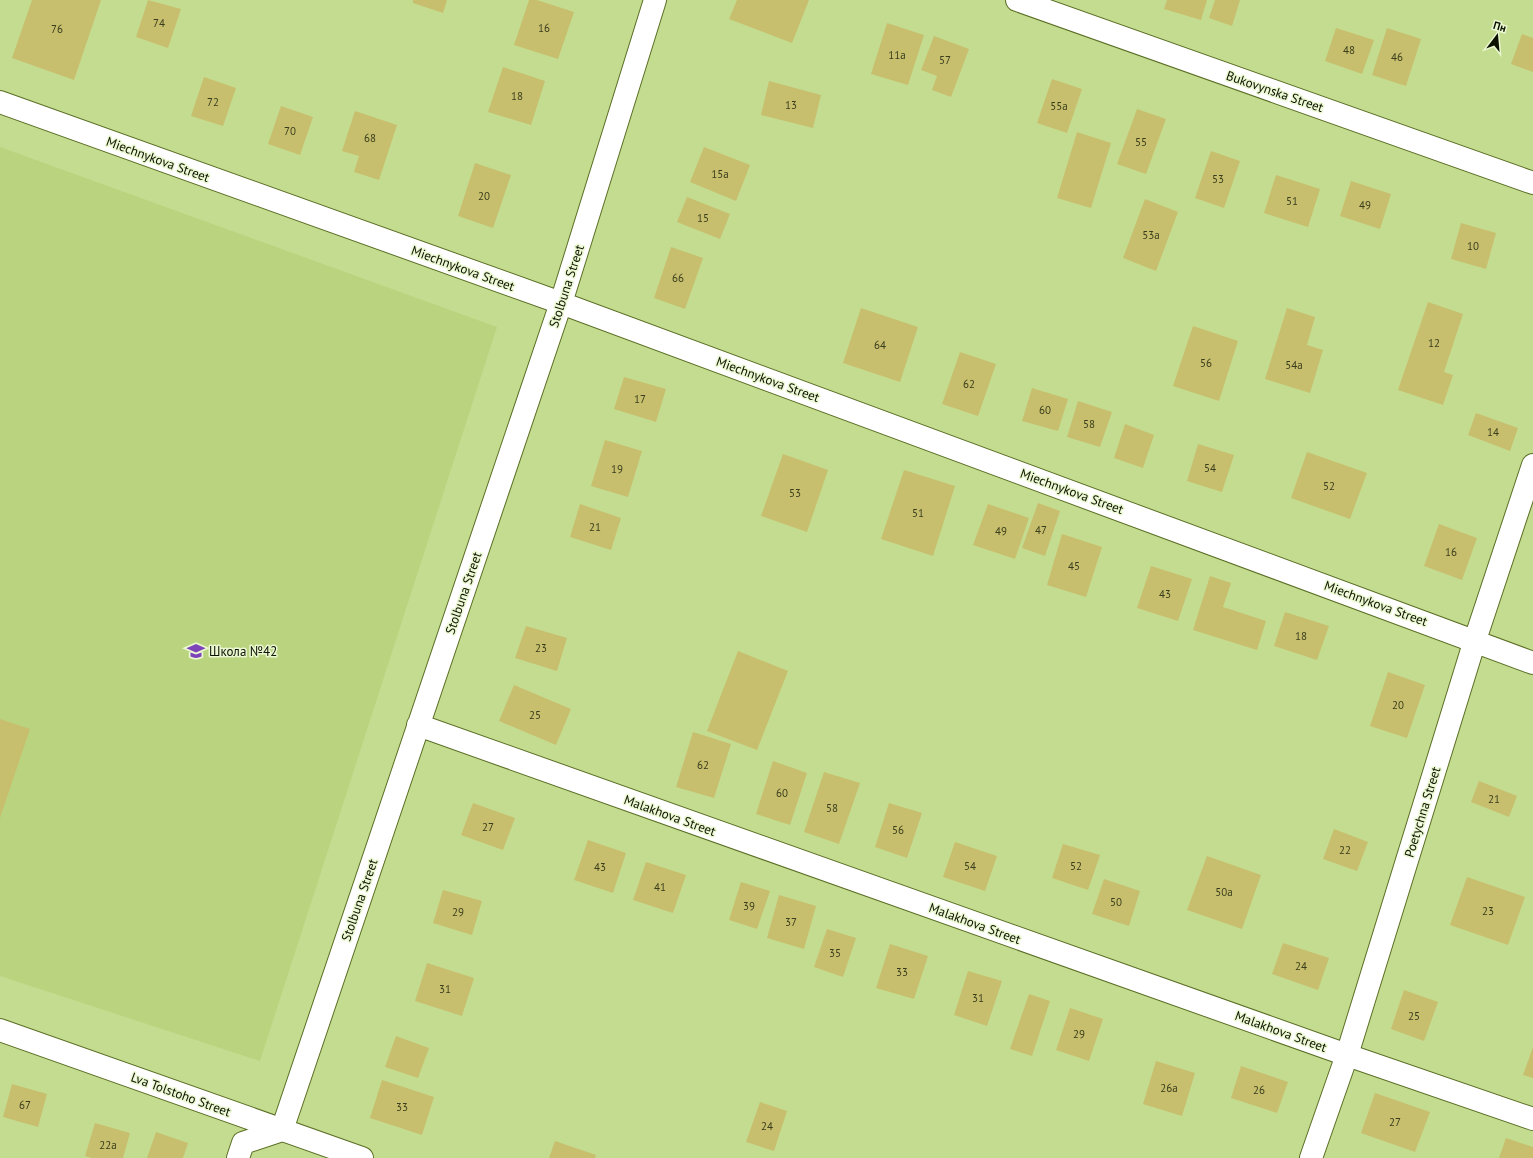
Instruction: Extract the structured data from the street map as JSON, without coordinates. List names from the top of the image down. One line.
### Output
{"streets":{"street":["Bukovynska Street","Miechnykova Street","Stolbuna Street","Poetychna Street","Malakhova Street","Lva Tolstoho Street"]},"crossings":[["Miechnykova Street","Stolbuna Street"],["Miechnykova Street","Poetychna Street"],["Stolbuna Street","Malakhova Street"],["Stolbuna Street","Lva Tolstoho Street"],["Poetychna Street","Malakhova Street"]],"places":{"school or university":["Школа №42"]},"house_numbers":["74","16","76","48","11а","46","57","18","72","13","55а","70","68","55","15а","53","20","51","49","15","53а","10","66","12","64","56","54а","62","17","60","58","14","54","19","52","53","51","21","47","49","16","45","43","18","23","20","25","62","60","21","58","27","56","22","54","52","43","41","50а","50","39","23","29","37","35","24","33","31","31","25","29","26а","26","67","33","27","24","22а"],"north":"top"}
